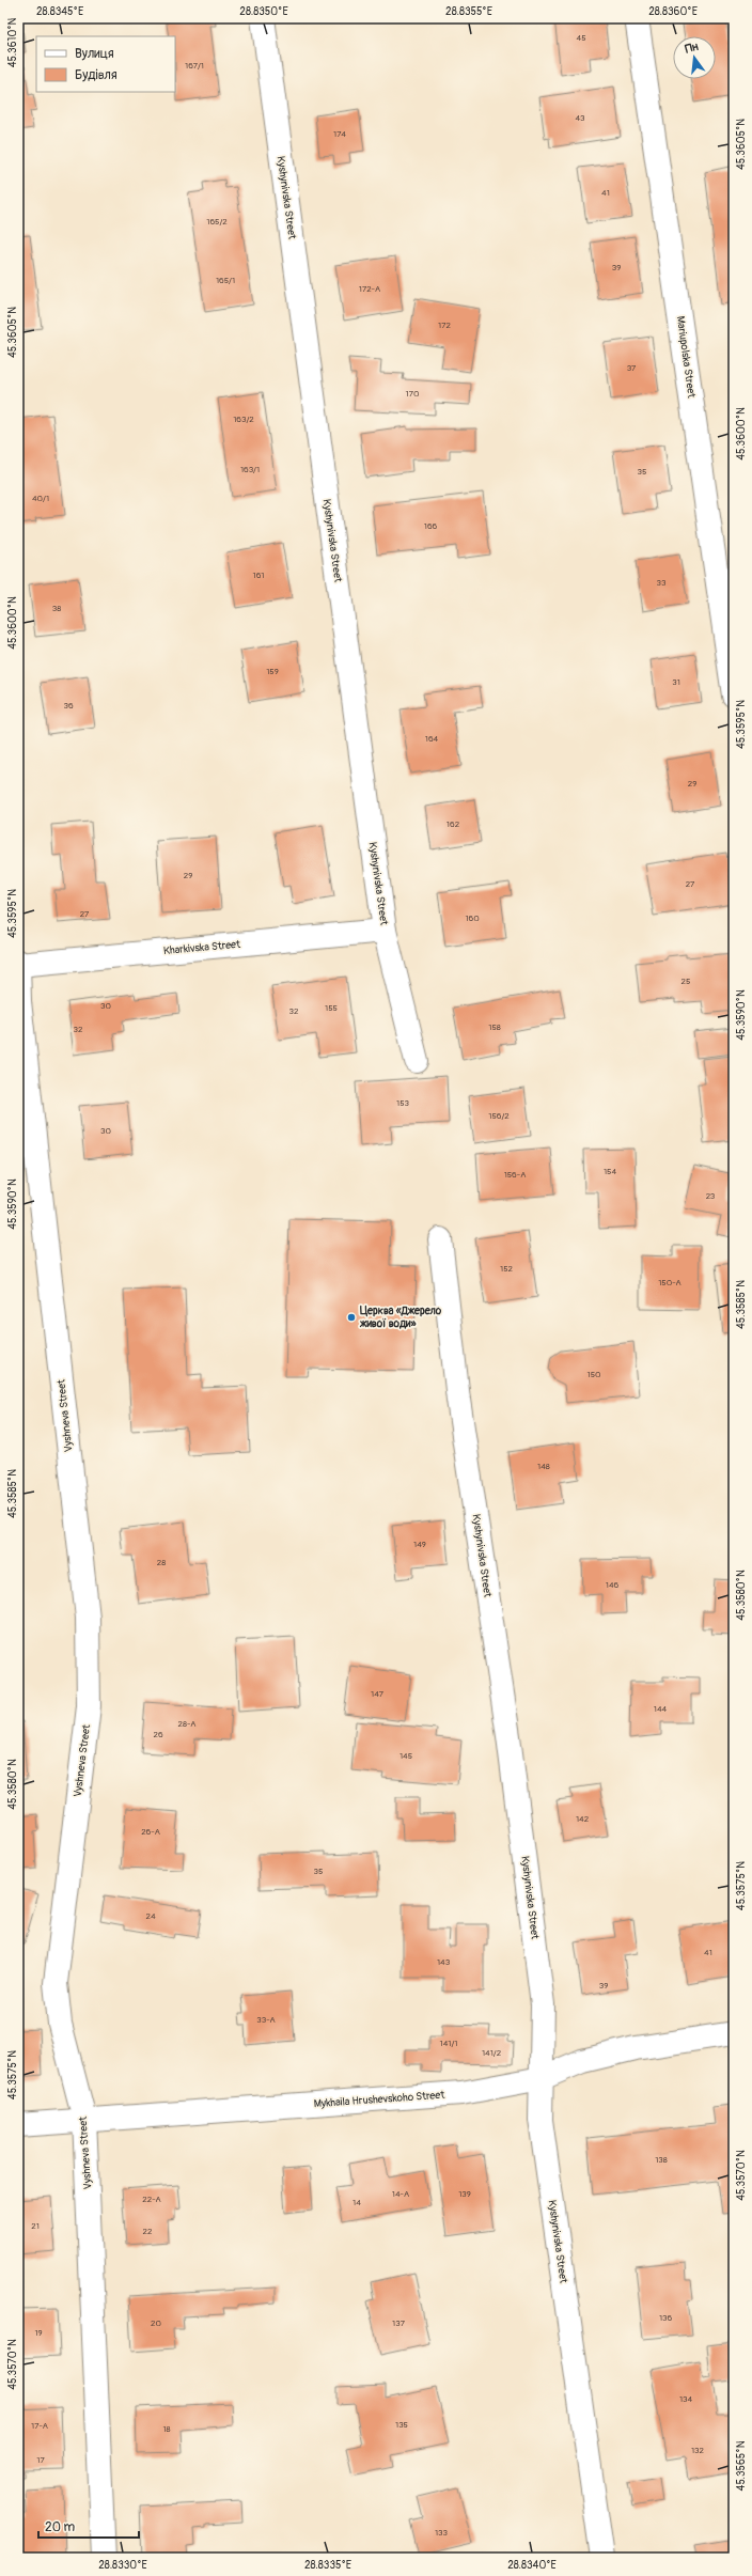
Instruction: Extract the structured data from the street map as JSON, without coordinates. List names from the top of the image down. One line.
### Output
{"streets":{"street":["Kyshynivska Street","Mariupolska Street","Kharkivska Street","Vyshneva Street","Mykhaila Hrushevskoho Street"]},"crossings":[["Kyshynivska Street","Kharkivska Street"],["Kyshynivska Street","Mykhaila Hrushevskoho Street"],["Kharkivska Street","Vyshneva Street"],["Vyshneva Street","Mykhaila Hrushevskoho Street"]],"places":["Церква «Джерело живої води»"],"house_numbers":["45","167/1","43","174","41","165/2","39","165/1","172-А","172","37","170","163/2","163/1","35","40/1","166","161","33","38","159","31","36","164","29","162","29","27","27","160","25","30","155","32","158","32","153","156/2","30","154","156-А","23","152","150-А","150","148","149","28","146","147","144","28-А","26","145","142","26-А","35","24","41","143","39","33-А","141/1","141/2","138","14-А","139","22-А","14","21","22","136","20","137","19","134","135","17-А","18","132","17","133"],"legend":["Вулиця","Будівля"],"scale_bar":"20 m","north":"top","coordinates":["28.8345°E","28.8350°E","28.8355°E","28.8360°E","45.3610°N","45.3605°N","45.3600°N","45.3595°N","45.3590°N","45.3585°N","45.3580°N","45.3575°N","45.3570°N","45.3565°N","28.8330°E","28.8335°E","28.8340°E"]}
